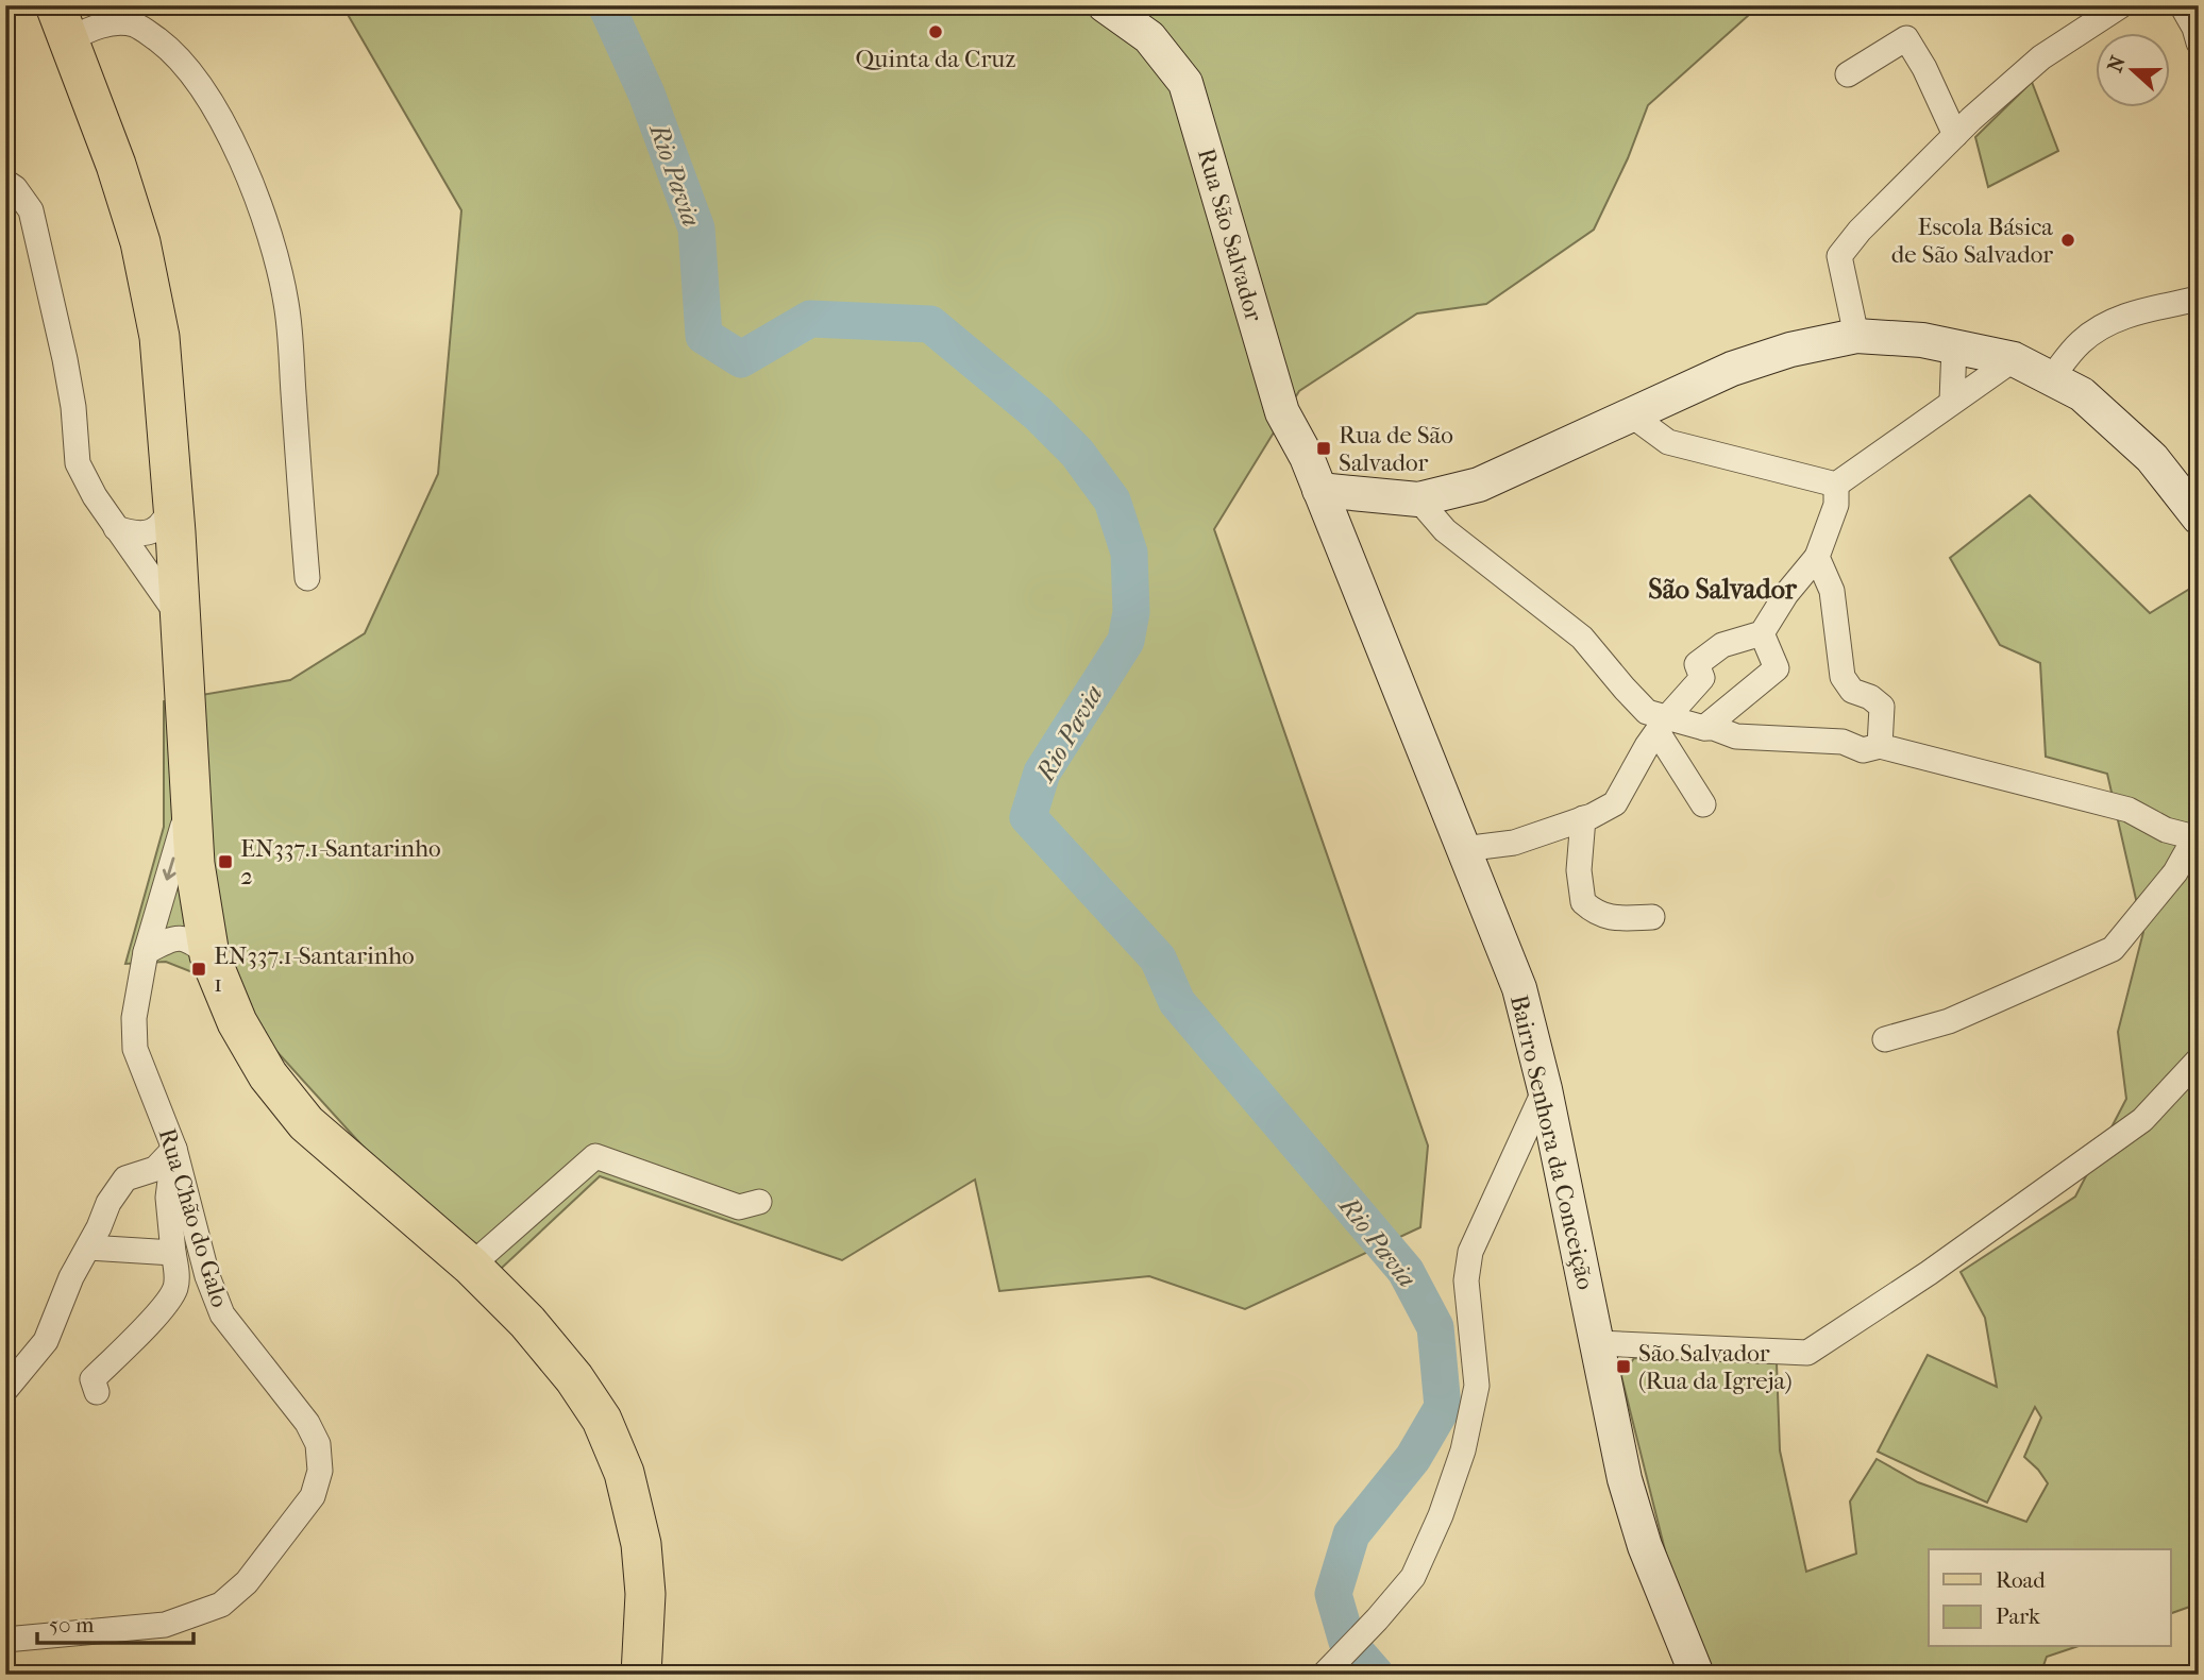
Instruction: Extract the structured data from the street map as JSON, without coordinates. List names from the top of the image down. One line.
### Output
{"streets":{"street":["Rua São Salvador","Bairro Senhora da Conceição","Rua Chão do Galo"]},"crossings":[["Rua São Salvador","Bairro Senhora da Conceição"]],"districts":["São Salvador"],"water":["Rio Pavia"],"places":{"other":["Quinta da Cruz","Escola Básica de São Salvador"],"transit":["Rua de São Salvador","EN337.1-Santarinho 2","EN337.1-Santarinho 1","São Salvador (Rua da Igreja)"]},"legend":["Road","Park"],"scale_bar":"50 m","north":"left"}
